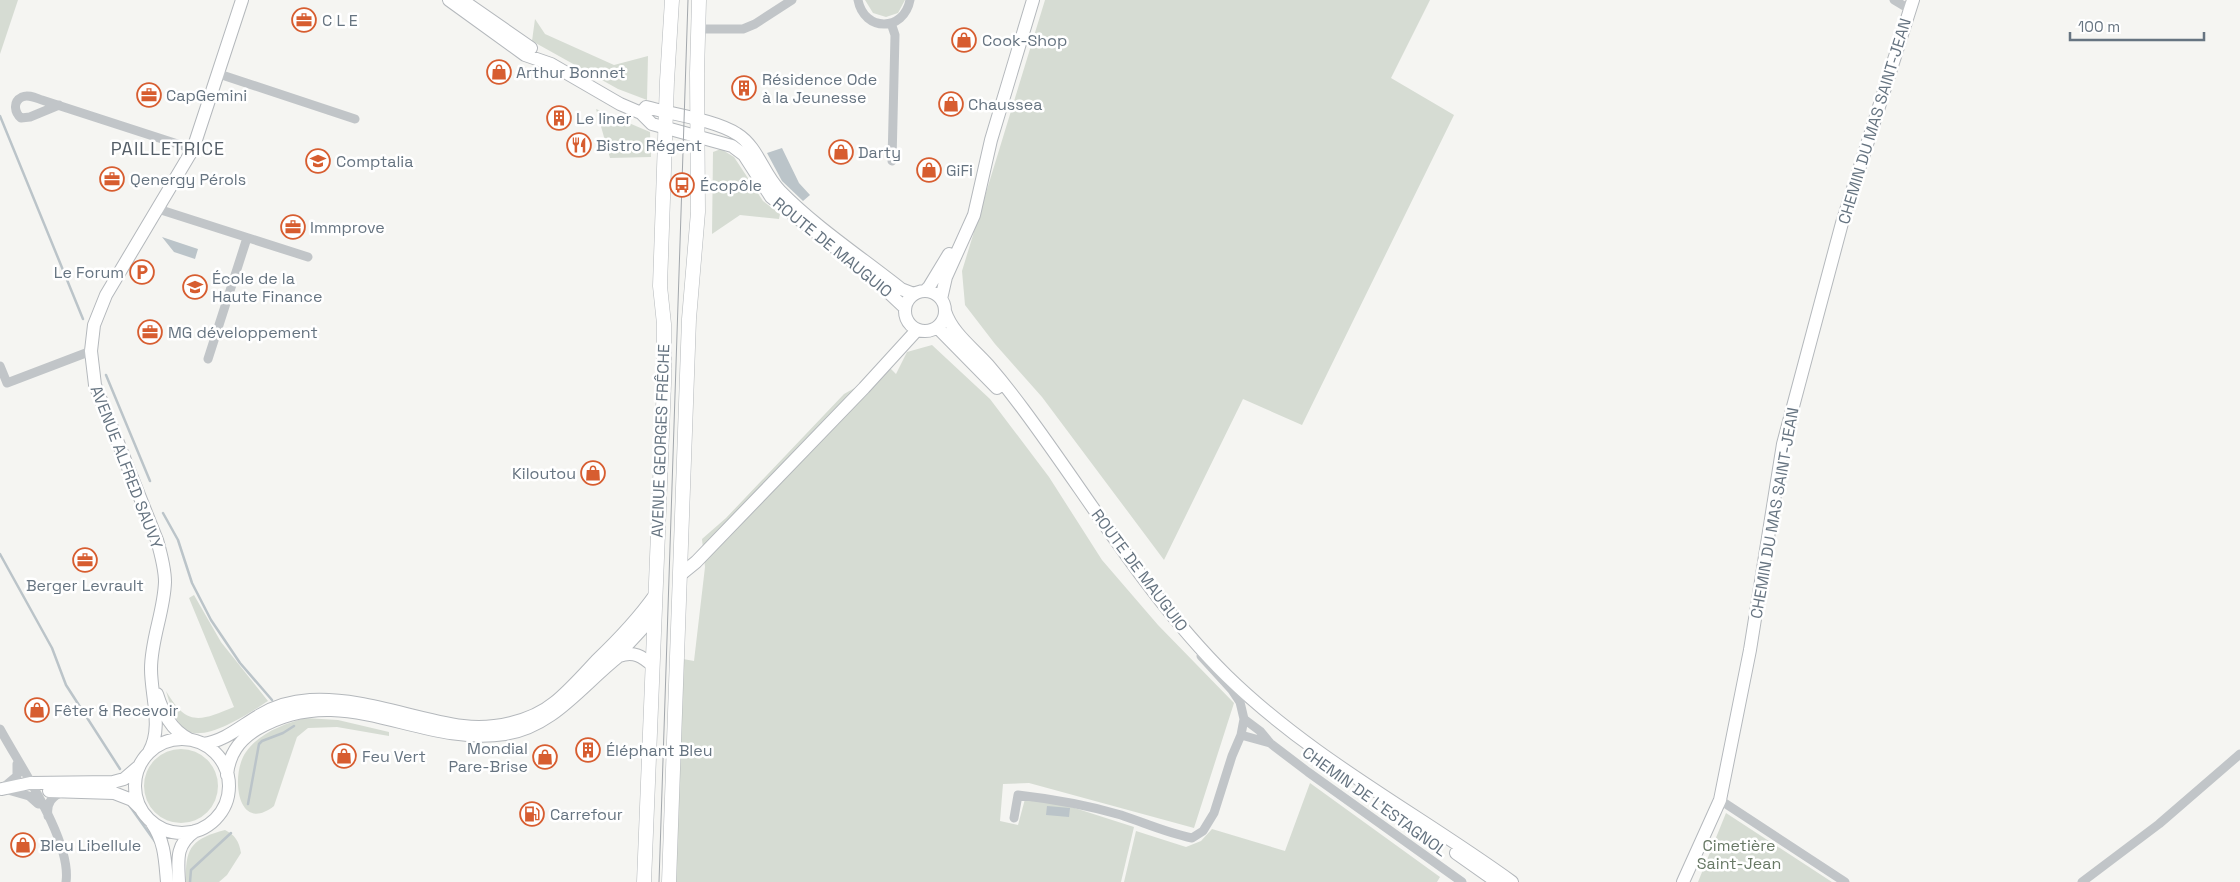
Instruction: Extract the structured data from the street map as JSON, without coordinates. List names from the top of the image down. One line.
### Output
{"streets":{"main road":["AVENUE GEORGES FRÊCHE"],"street":["CHEMIN DU MAS SAINT-JEAN","ROUTE DE MAUGUIO","AVENUE ALFRED SAUVY","CHEMIN DE L'ESTAGNOL"]},"crossings":[["ROUTE DE MAUGUIO","AVENUE GEORGES FRÊCHE"]],"districts":["PAILLETRICE"],"parks":["Cimetière Saint-Jean"],"places":{"office":["C L E","CapGemini","Qenergy Pérols","Immprove","MG développement","Berger Levrault"],"shop":["Cook-Shop","Arthur Bonnet","Chaussea","Darty","GiFi","Kiloutou","Fêter & Recevoir","Feu Vert","Mondial Pare-Brise","Bleu Libellule"],"building":["Résidence Ode à la Jeunesse","Le liner","Éléphant Bleu"],"restaurant":["Bistro Régent"],"school or university":["Comptalia","École de la Haute Finance"],"bus stop":["Écopôle"],"parking":["Le Forum"],"fuel station":["Carrefour"]},"scale_bar":"100 m"}
